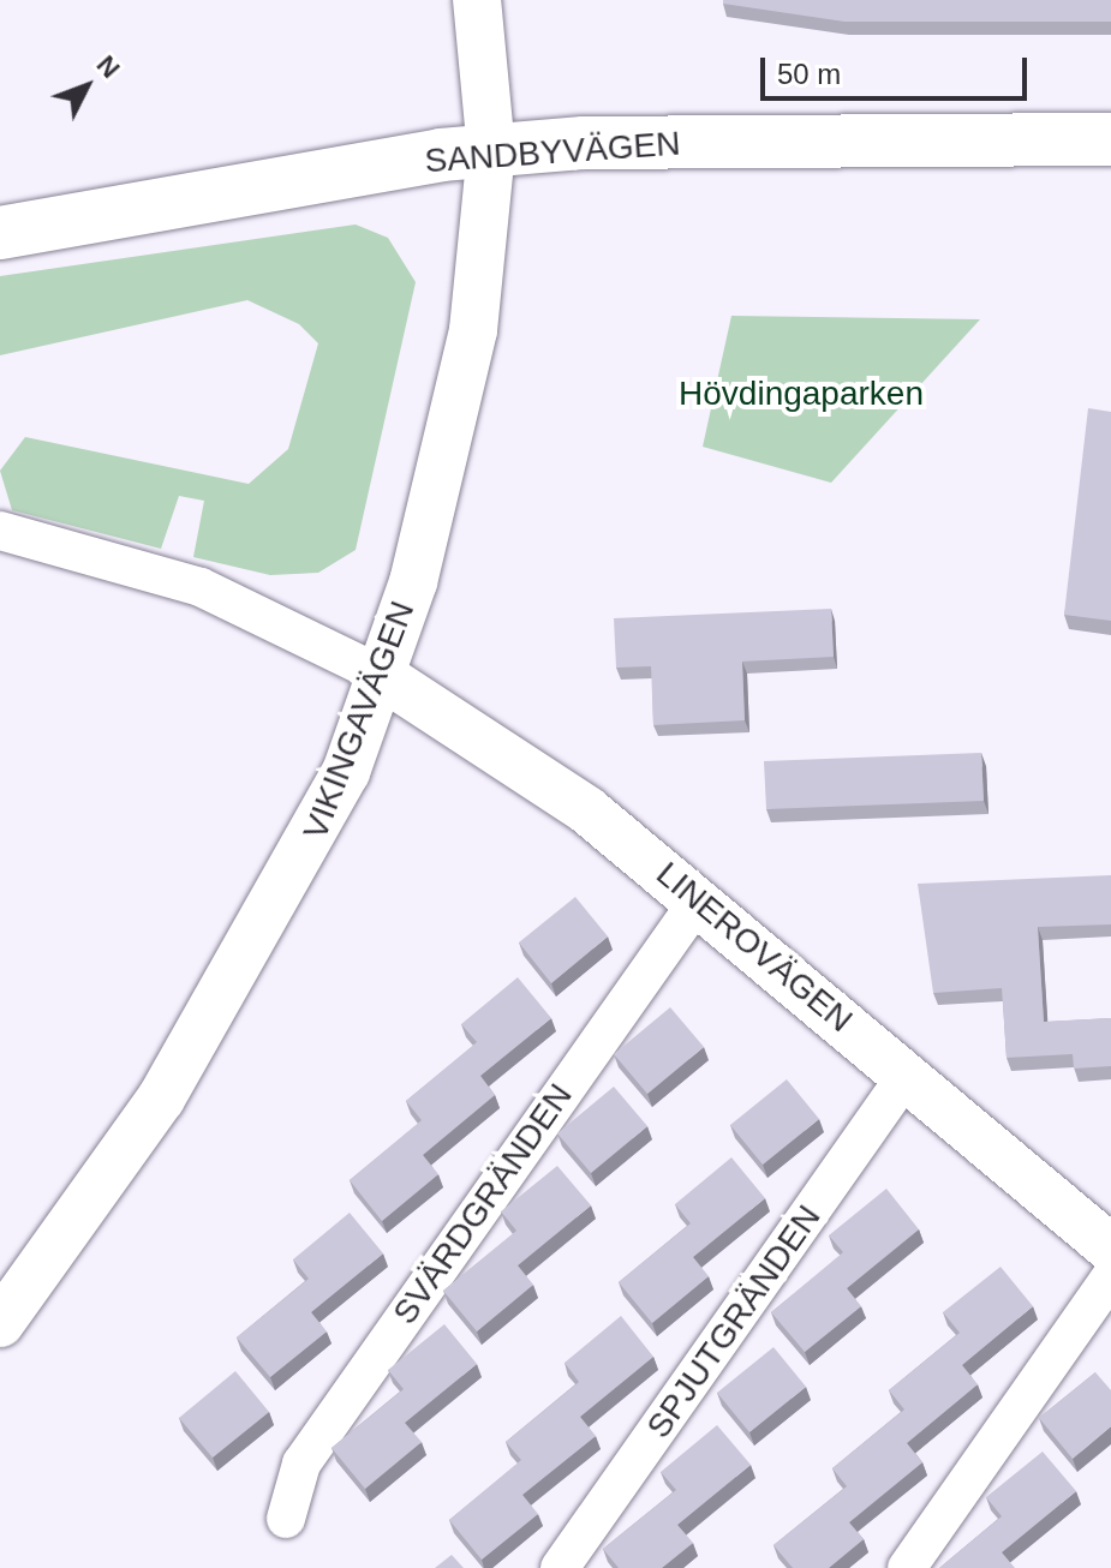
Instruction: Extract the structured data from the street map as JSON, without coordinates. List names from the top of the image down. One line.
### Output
{"streets":{"main road":["SANDBYVÄGEN"],"street":["VIKINGAVÄGEN","LINEROVÄGEN","SVÄRDGRÄNDEN","SPJUTGRÄNDEN"]},"crossings":[["SANDBYVÄGEN","VIKINGAVÄGEN"],["VIKINGAVÄGEN","LINEROVÄGEN"],["LINEROVÄGEN","SVÄRDGRÄNDEN"],["LINEROVÄGEN","SPJUTGRÄNDEN"]],"parks":["Hövdingaparken"],"scale_bar":"50 m","north":"top right"}
